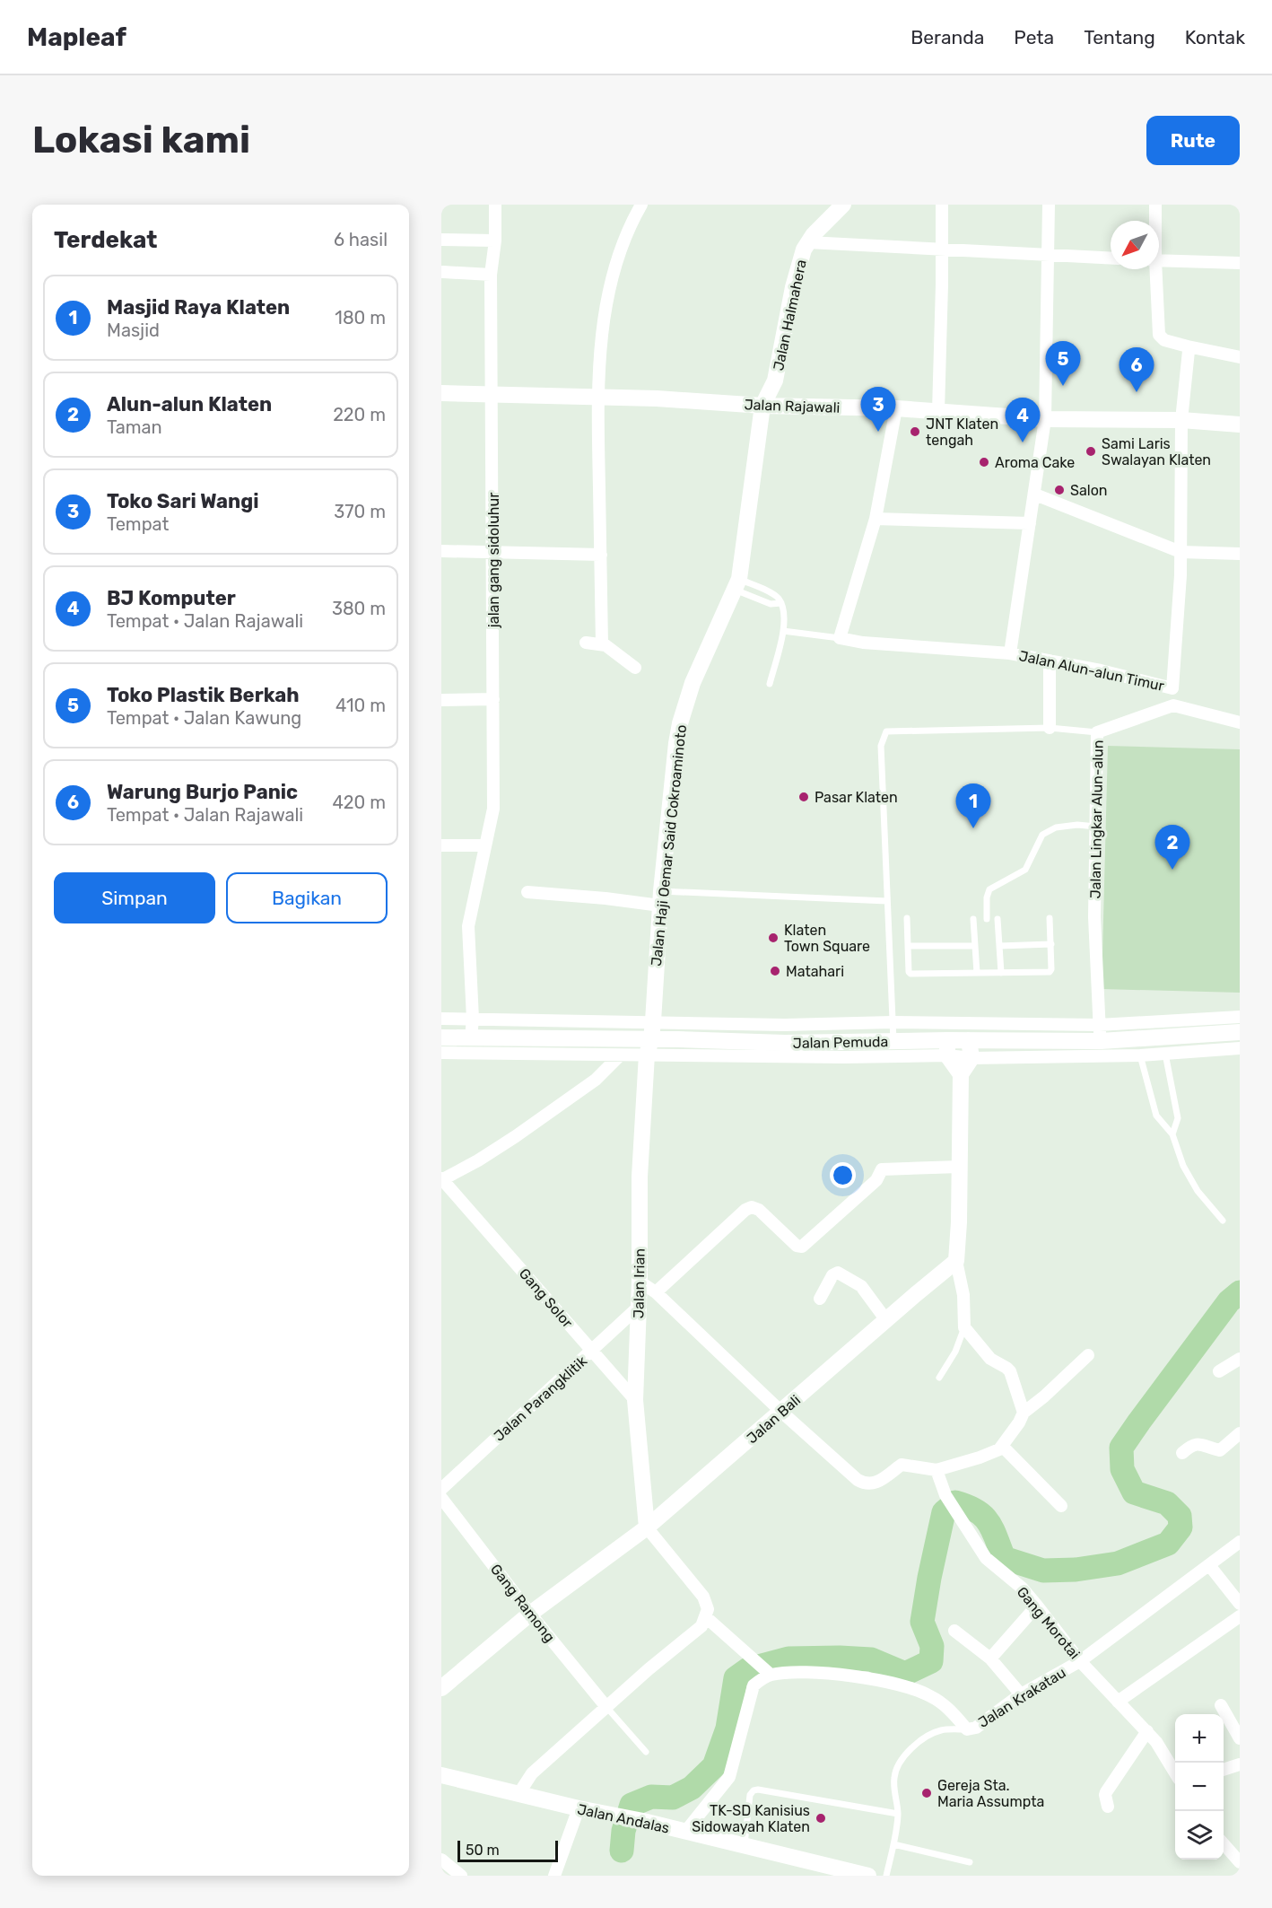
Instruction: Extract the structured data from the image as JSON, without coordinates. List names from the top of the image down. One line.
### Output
{"streets":{"street":["Jalan Halmahera","Jalan Rajawali","jalan gang sidoluhur","Jalan Alun-alun Timur","Jalan Lingkar Alun-alun","Jalan Haji Oemar Said Cokroaminoto","Jalan Pemuda","Jalan Irian","Gang Solor","Jalan Parangklitik","Jalan Bali","Gang Ramong","Gang Morotai","Jalan Krakatau","Jalan Andalas"]},"crossings":[["Jalan Halmahera","Jalan Rajawali"],["Jalan Halmahera","Jalan Haji Oemar Said Cokroaminoto"],["Jalan Rajawali","jalan gang sidoluhur"],["Jalan Rajawali","Jalan Alun-alun Timur"],["Jalan Rajawali","Jalan Haji Oemar Said Cokroaminoto"],["jalan gang sidoluhur","Jalan Pemuda"],["Jalan Lingkar Alun-alun","Jalan Pemuda"],["Jalan Haji Oemar Said Cokroaminoto","Jalan Pemuda"],["Jalan Haji Oemar Said Cokroaminoto","Jalan Irian"],["Jalan Pemuda","Jalan Irian"],["Jalan Irian","Gang Solor"],["Jalan Irian","Jalan Parangklitik"],["Jalan Irian","Jalan Bali"],["Gang Solor","Jalan Parangklitik"],["Jalan Bali","Gang Ramong"],["Gang Morotai","Jalan Krakatau"]],"places":["JNT Klaten tengah","Sami Laris Swalayan Klaten","Aroma Cake","Salon","Pasar Klaten","Klaten Town Square","Matahari","Gereja Sta. Maria Assumpta","TK-SD Kanisius Sidowayah Klaten"],"scale_bar":"50 m","north":"bottom left","page":{"header":"Mapleaf","nav":["Beranda","Peta","Tentang","Kontak"],"buttons":["Rute",["Simpan","Bagikan"]],"title":"Lokasi kami","heading":["Terdekat","6 hasil"],"list":[{"mark":"1","name":"Masjid Raya Klaten","note":"Masjid","value":"180 m"},{"mark":"2","name":"Alun-alun Klaten","note":"Taman","value":"220 m"},{"mark":"3","name":"Toko Sari Wangi","note":"Tempat","value":"370 m"},{"mark":"4","name":"BJ Komputer","note":"Tempat · Jalan Rajawali","value":"380 m"},{"mark":"5","name":"Toko Plastik Berkah","note":"Tempat · Jalan Kawung","value":"410 m"},{"mark":"6","name":"Warung Burjo Panic","note":"Tempat · Jalan Rajawali","value":"420 m"}],"pins":["5","6","3","4","1","2"],"map_buttons":["+","−"],"scale":"50 m"}}
